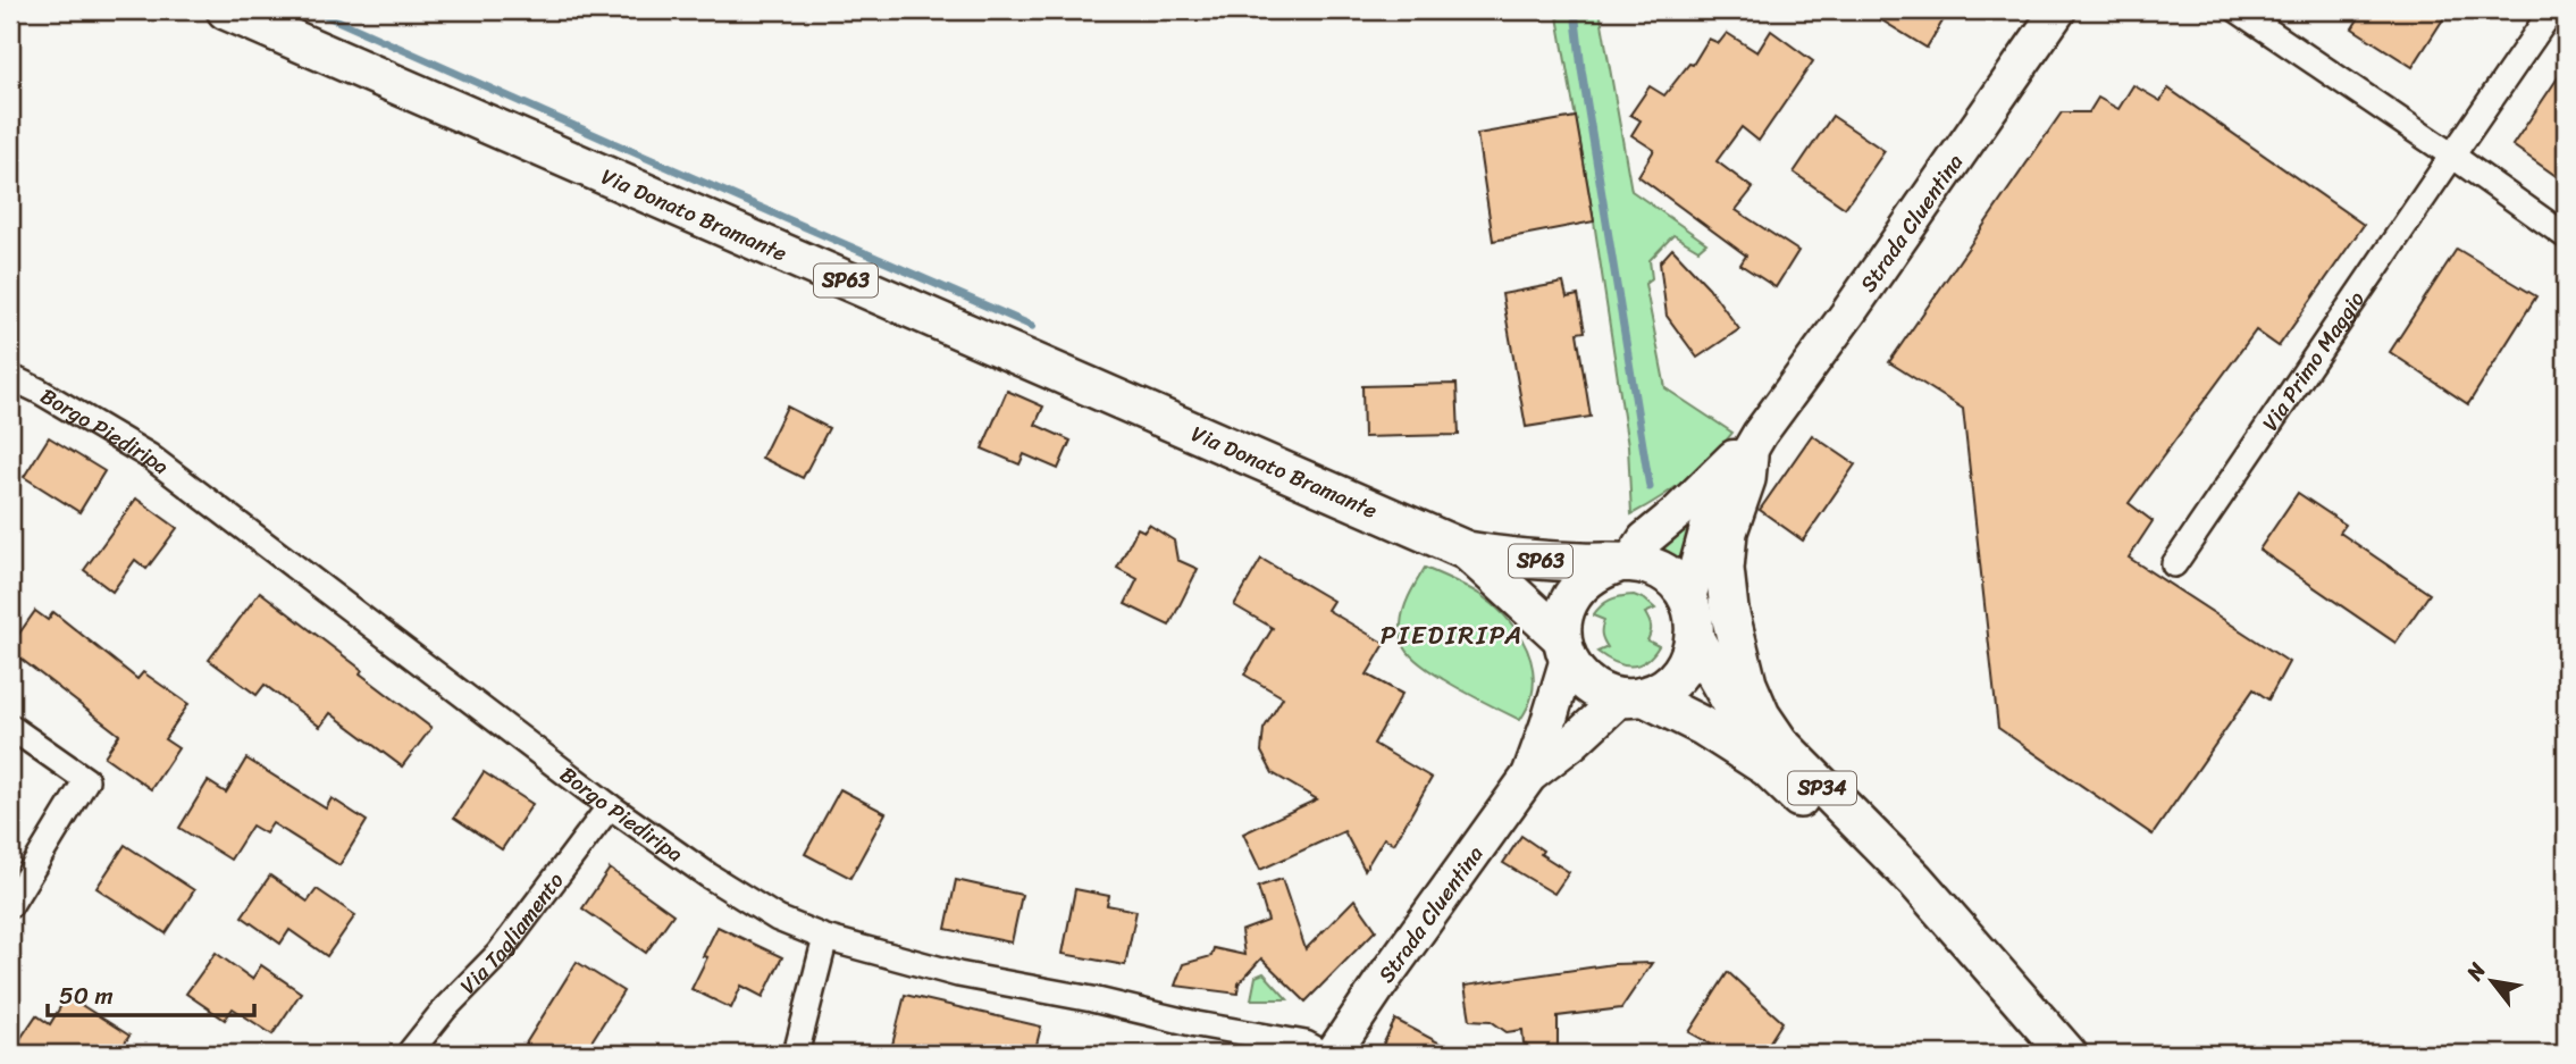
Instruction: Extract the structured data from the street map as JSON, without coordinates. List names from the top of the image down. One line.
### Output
{"streets":{"main road":["Via Donato Bramante","Strada Cluentina","SP63","SP34"],"street":["Via Primo Maggio","Borgo Piediripa","Via Tagliamento"]},"crossings":[["Via Donato Bramante","Strada Cluentina"],["Via Donato Bramante","SP34"],["Strada Cluentina","SP34"],["Borgo Piediripa","Via Tagliamento"]],"districts":["PIEDIRIPA"],"scale_bar":"50 m","north":"top left"}
